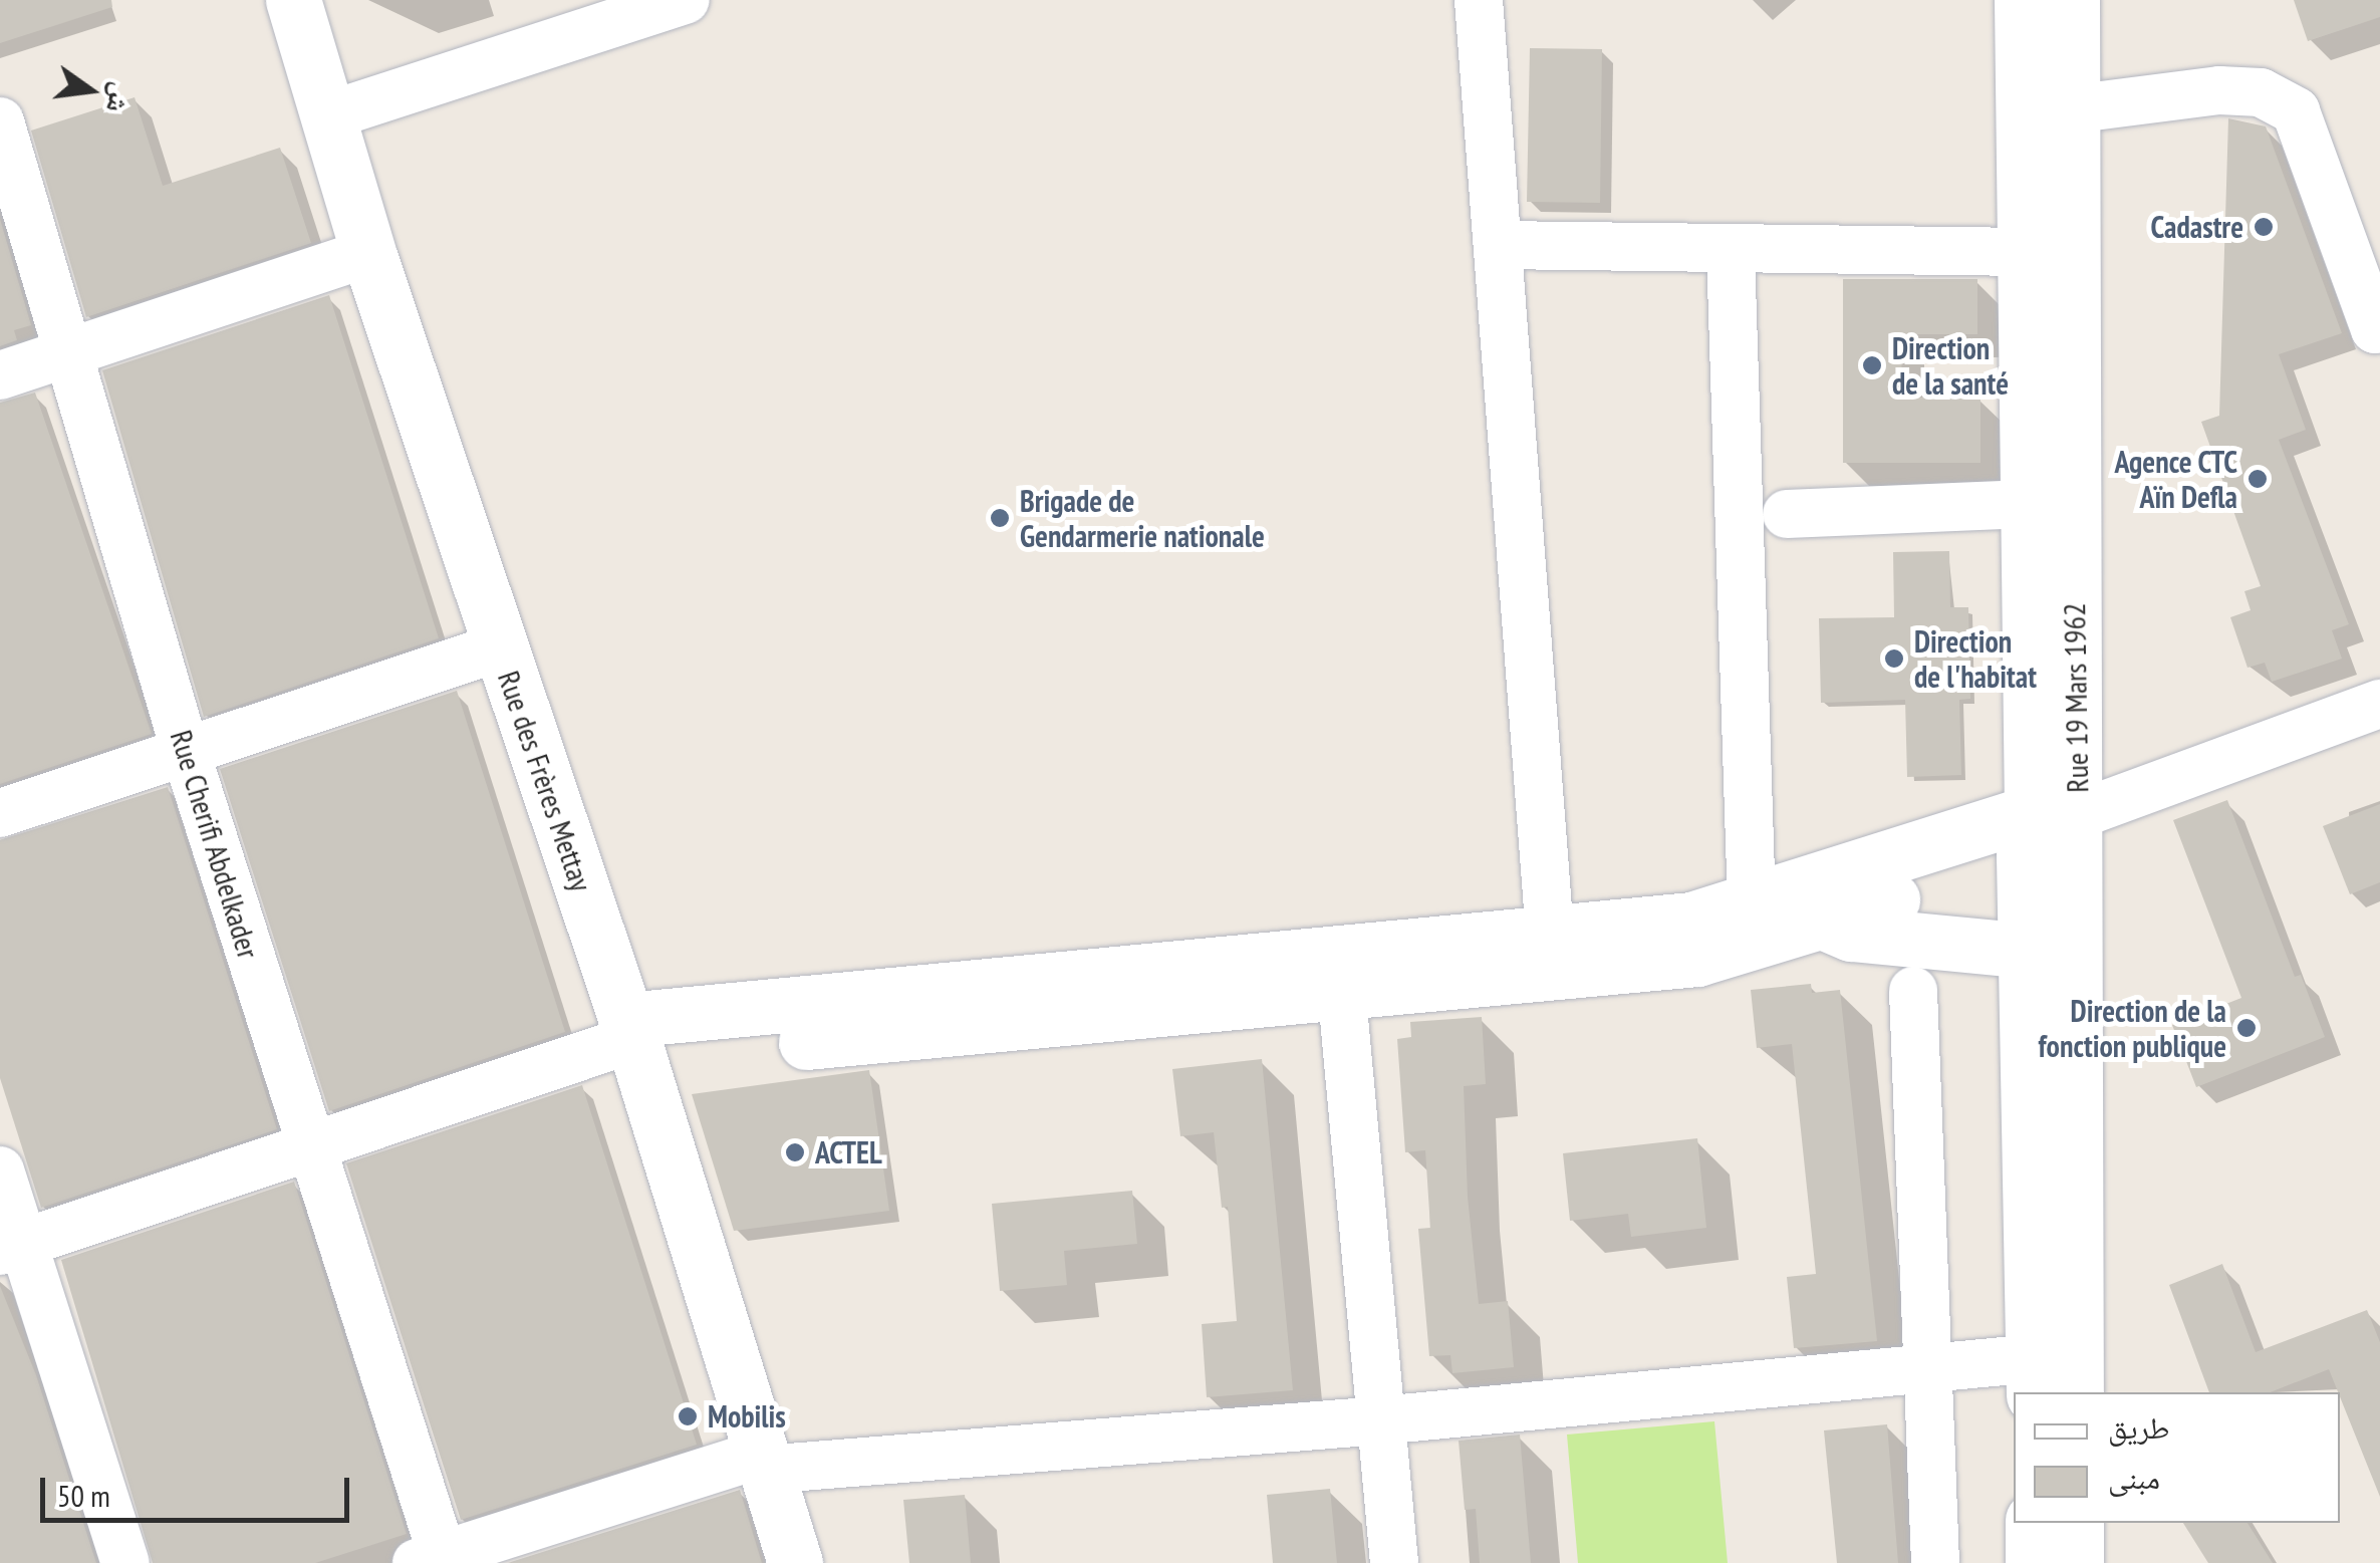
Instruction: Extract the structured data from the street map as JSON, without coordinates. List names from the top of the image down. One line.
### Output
{"streets":{"street":["Rue 19 Mars 1962","Rue des Frères Mettay","Rue Cherifi Abdelkader"]},"places":["Cadastre","Direction de la santé","Agence CTC Aïn Defla","Brigade de Gendarmerie nationale","Direction de l'habitat","Direction de la fonction publique","ACTEL","Mobilis"],"legend":["طريق","مبنى"],"scale_bar":"50 m","north":"right"}
